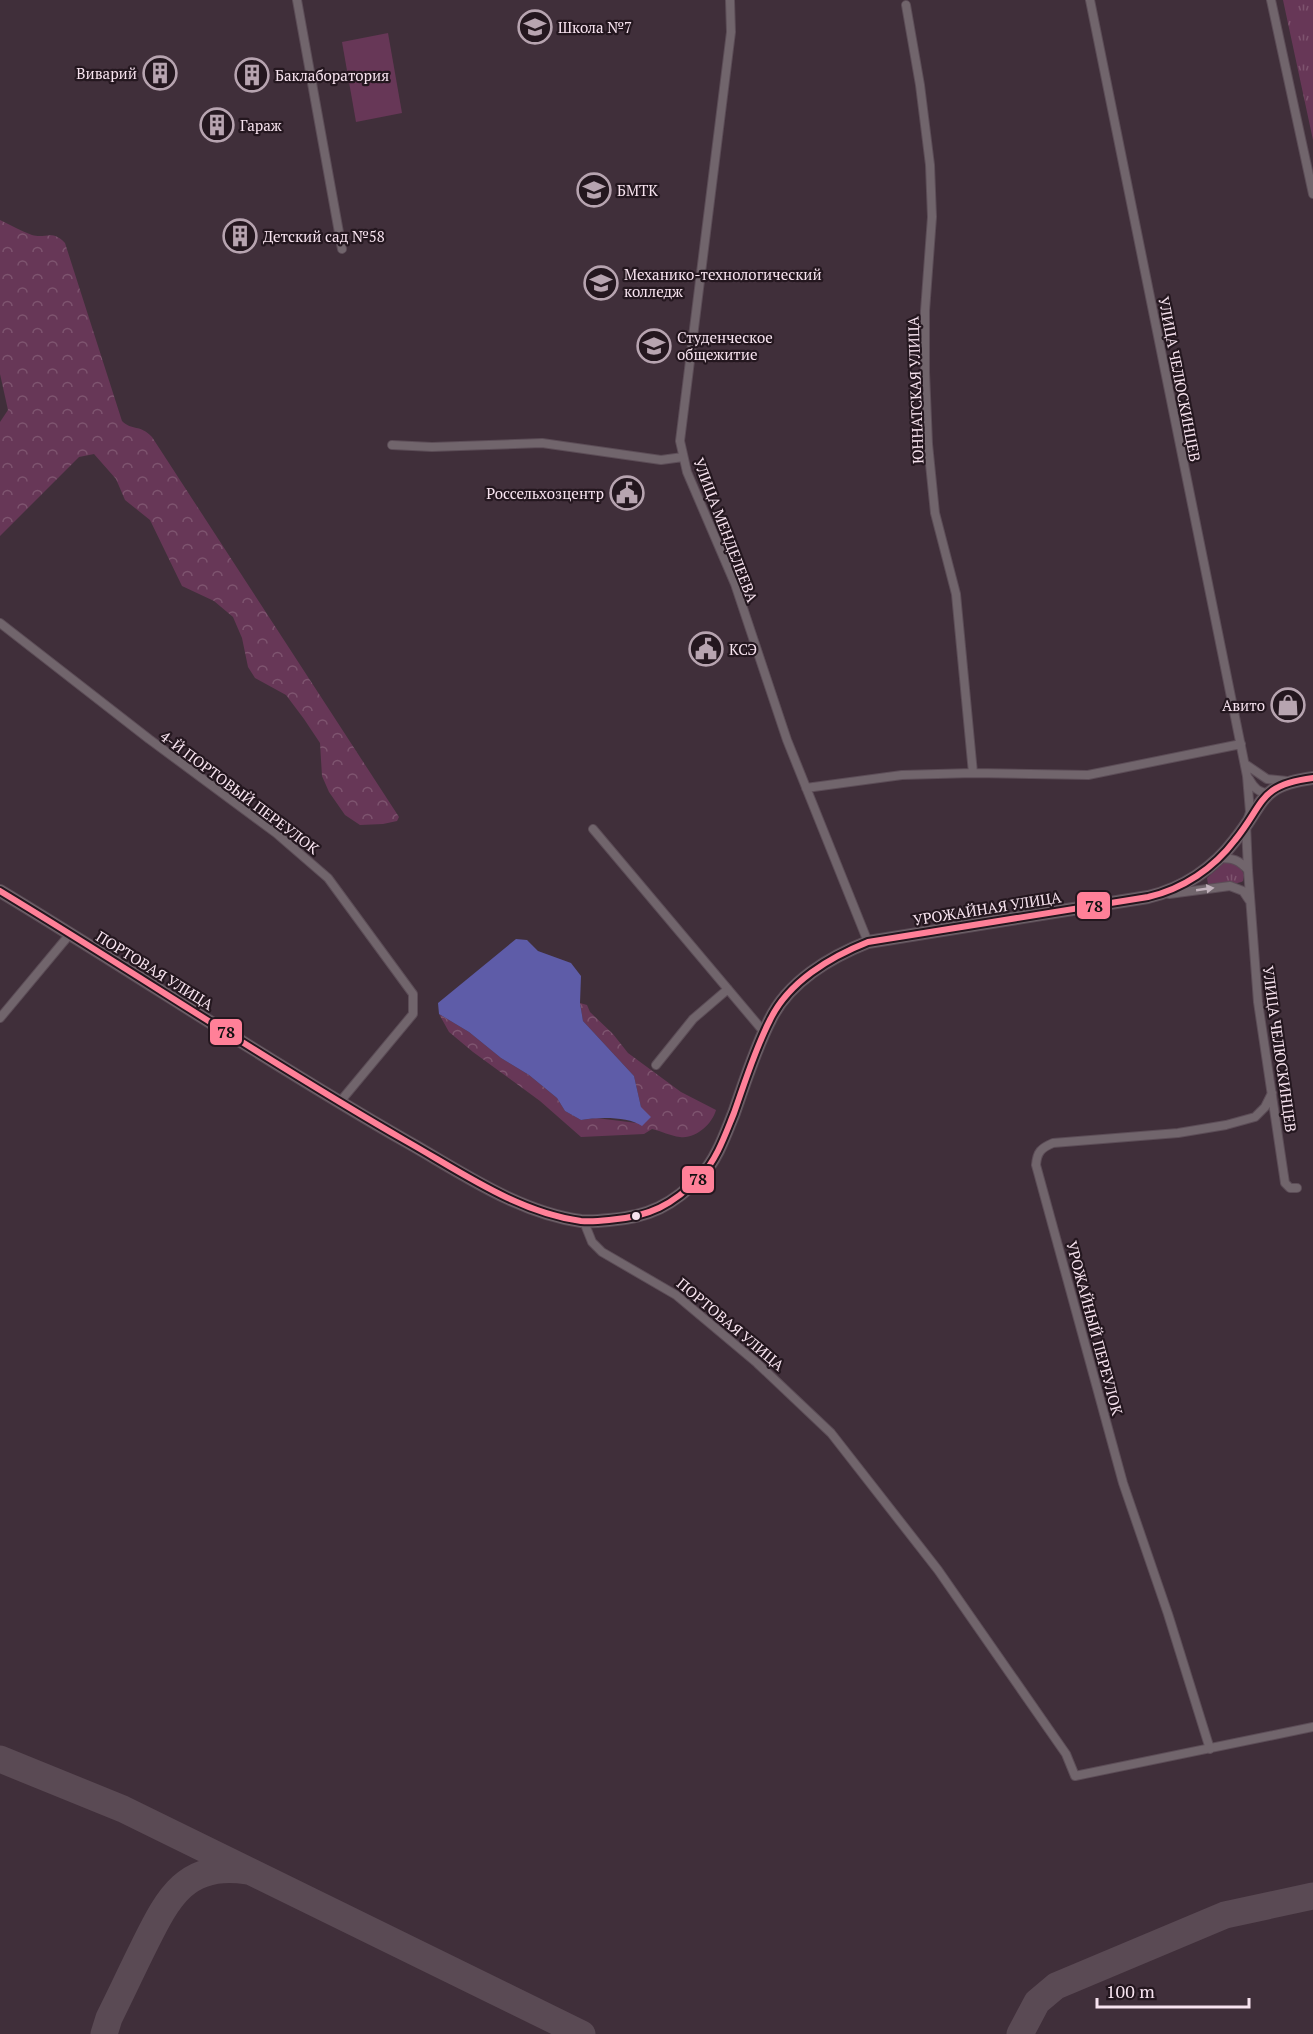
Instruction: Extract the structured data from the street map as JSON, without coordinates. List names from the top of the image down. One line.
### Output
{"streets":{"street":["УЛИЦА ЧЕЛЮСКИНЦЕВ","ЮННАТСКАЯ УЛИЦА","УЛИЦА МЕНДЕЛЕЕВА","4-Й ПОРТОВЫЙ ПЕРЕУЛОК","УРОЖАЙНАЯ УЛИЦА","ПОРТОВАЯ УЛИЦА","УРОЖАЙНЫЙ ПЕРЕУЛОК"]},"crossings":[["УЛИЦА ЧЕЛЮСКИНЦЕВ","УРОЖАЙНАЯ УЛИЦА"],["УЛИЦА ЧЕЛЮСКИНЦЕВ","УРОЖАЙНЫЙ ПЕРЕУЛОК"],["УЛИЦА МЕНДЕЛЕЕВА","УРОЖАЙНАЯ УЛИЦА"],["4-Й ПОРТОВЫЙ ПЕРЕУЛОК","ПОРТОВАЯ УЛИЦА"],["УРОЖАЙНАЯ УЛИЦА","ПОРТОВАЯ УЛИЦА"],["ПОРТОВАЯ УЛИЦА","УРОЖАЙНЫЙ ПЕРЕУЛОК"]],"places":{"school or university":["Школа №7","БМТК","Механико-технологический колледж","Студенческое общежитие"],"building":["Виварий","Баклаборатория","Гараж","Детский сад №58"],"public building":["Россельхозцентр","КСЭ"],"shop":["Авито"]},"lines":["transit line 78"],"scale_bar":"100 m"}
